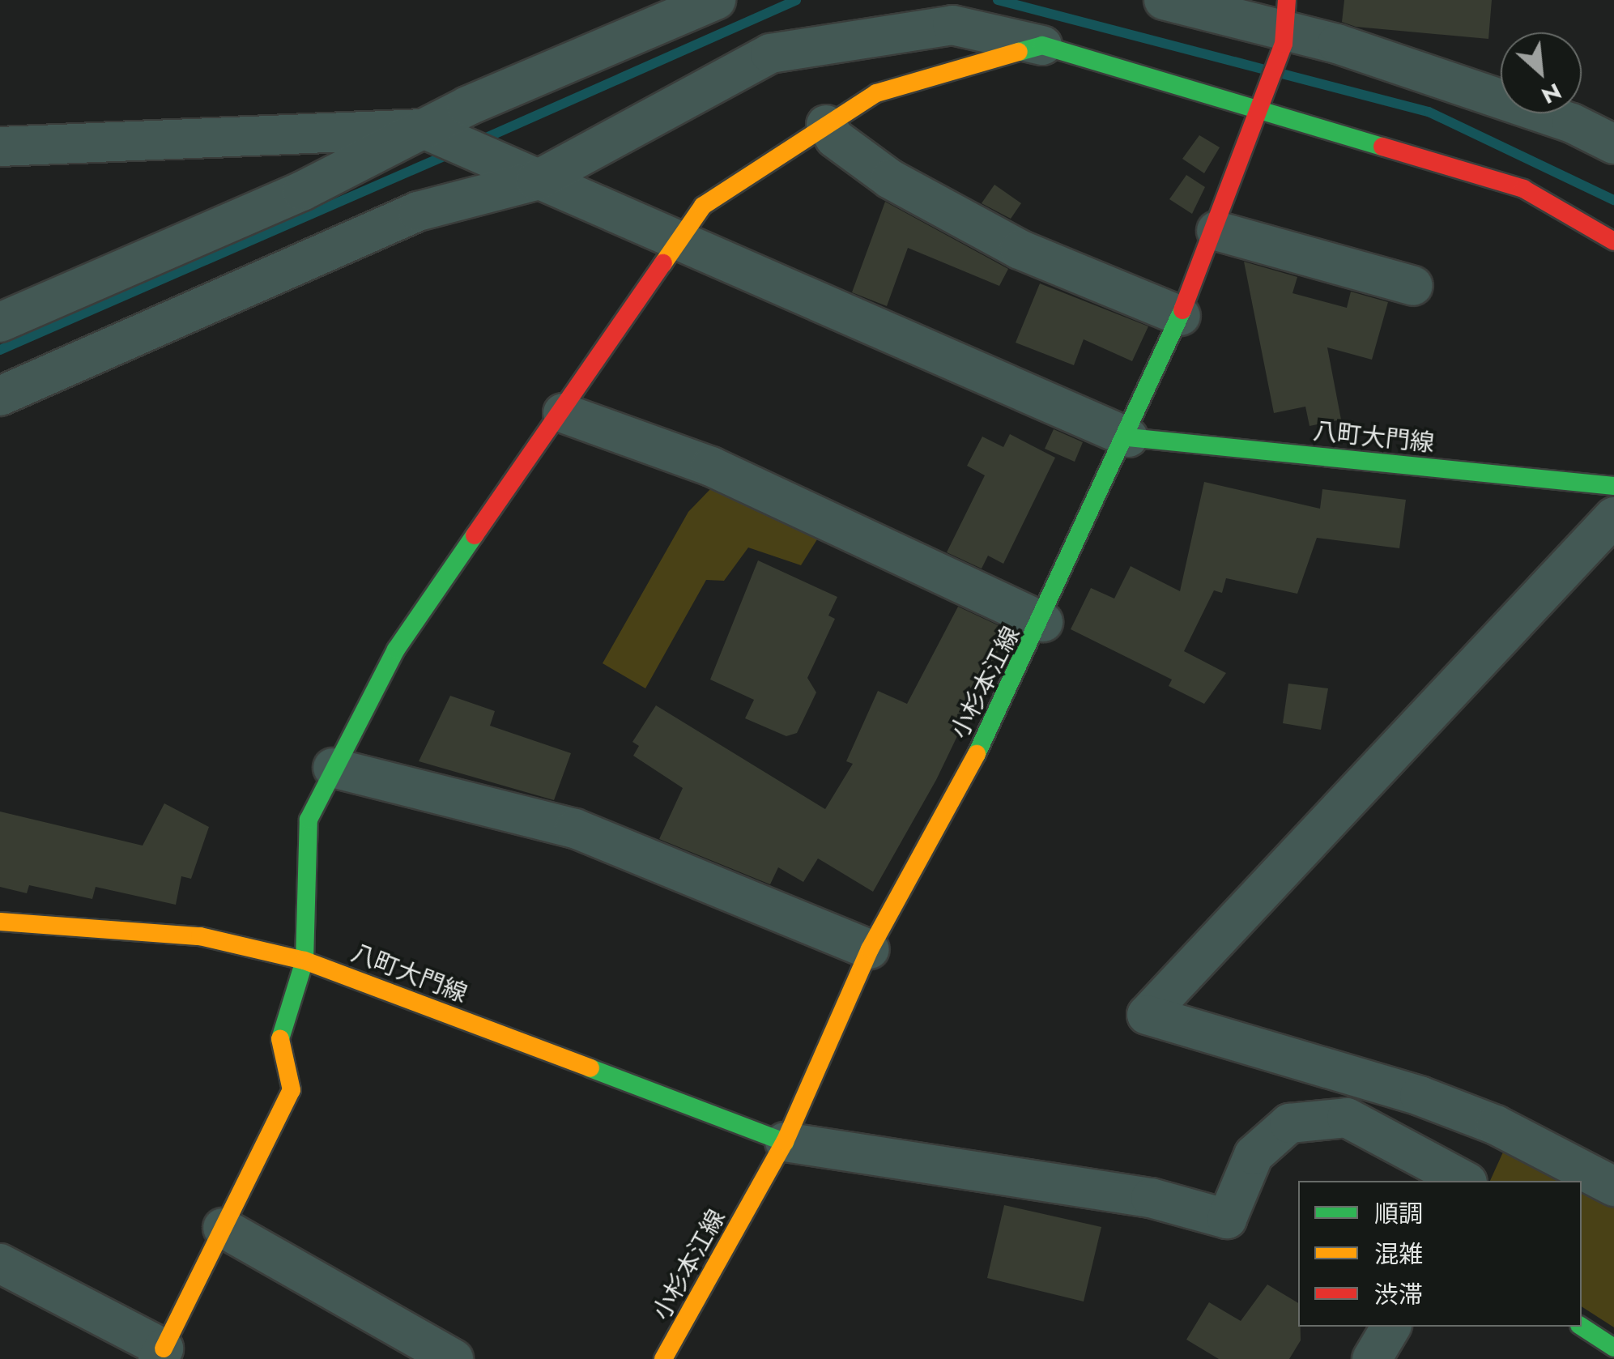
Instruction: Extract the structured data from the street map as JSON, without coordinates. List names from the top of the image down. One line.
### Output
{"streets":{"main road":["八町大門線","小杉本江線"]},"crossings":[["八町大門線","小杉本江線"]],"legend":["順調","混雑","渋滞"],"north":"bottom right"}
